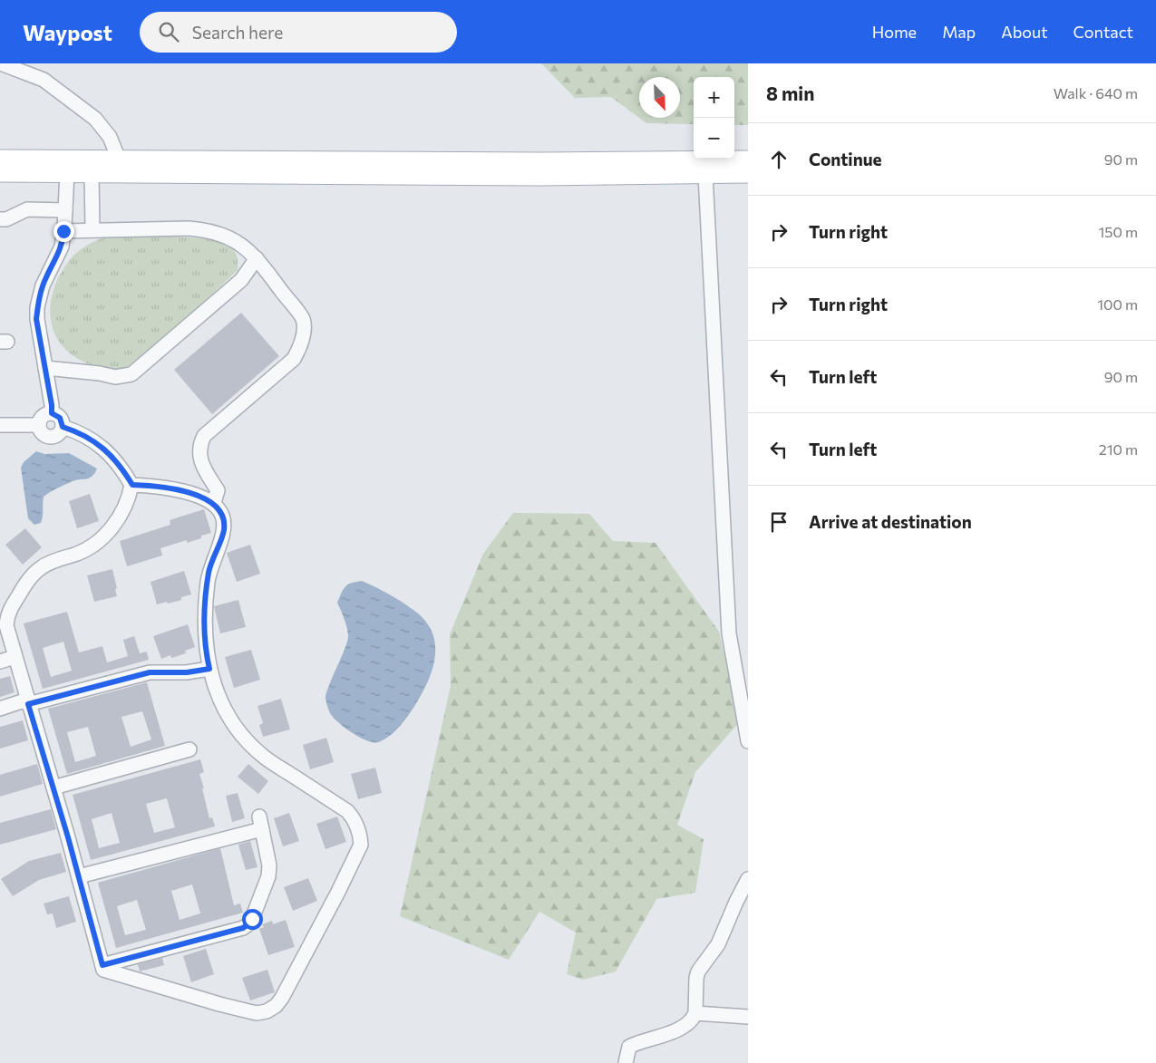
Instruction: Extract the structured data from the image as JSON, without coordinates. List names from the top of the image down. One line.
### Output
{"north":"bottom right","page":{"header":"Waypost","search":"Search here","nav":["Home","Map","About","Contact"],"heading":["8 min","Walk · 640 m"],"map_buttons":["+","−"],"list":[["Continue","90 m"],["Turn right","150 m"],["Turn right","100 m"],["Turn left","90 m"],["Turn left","210 m"],"Arrive at destination"]}}
